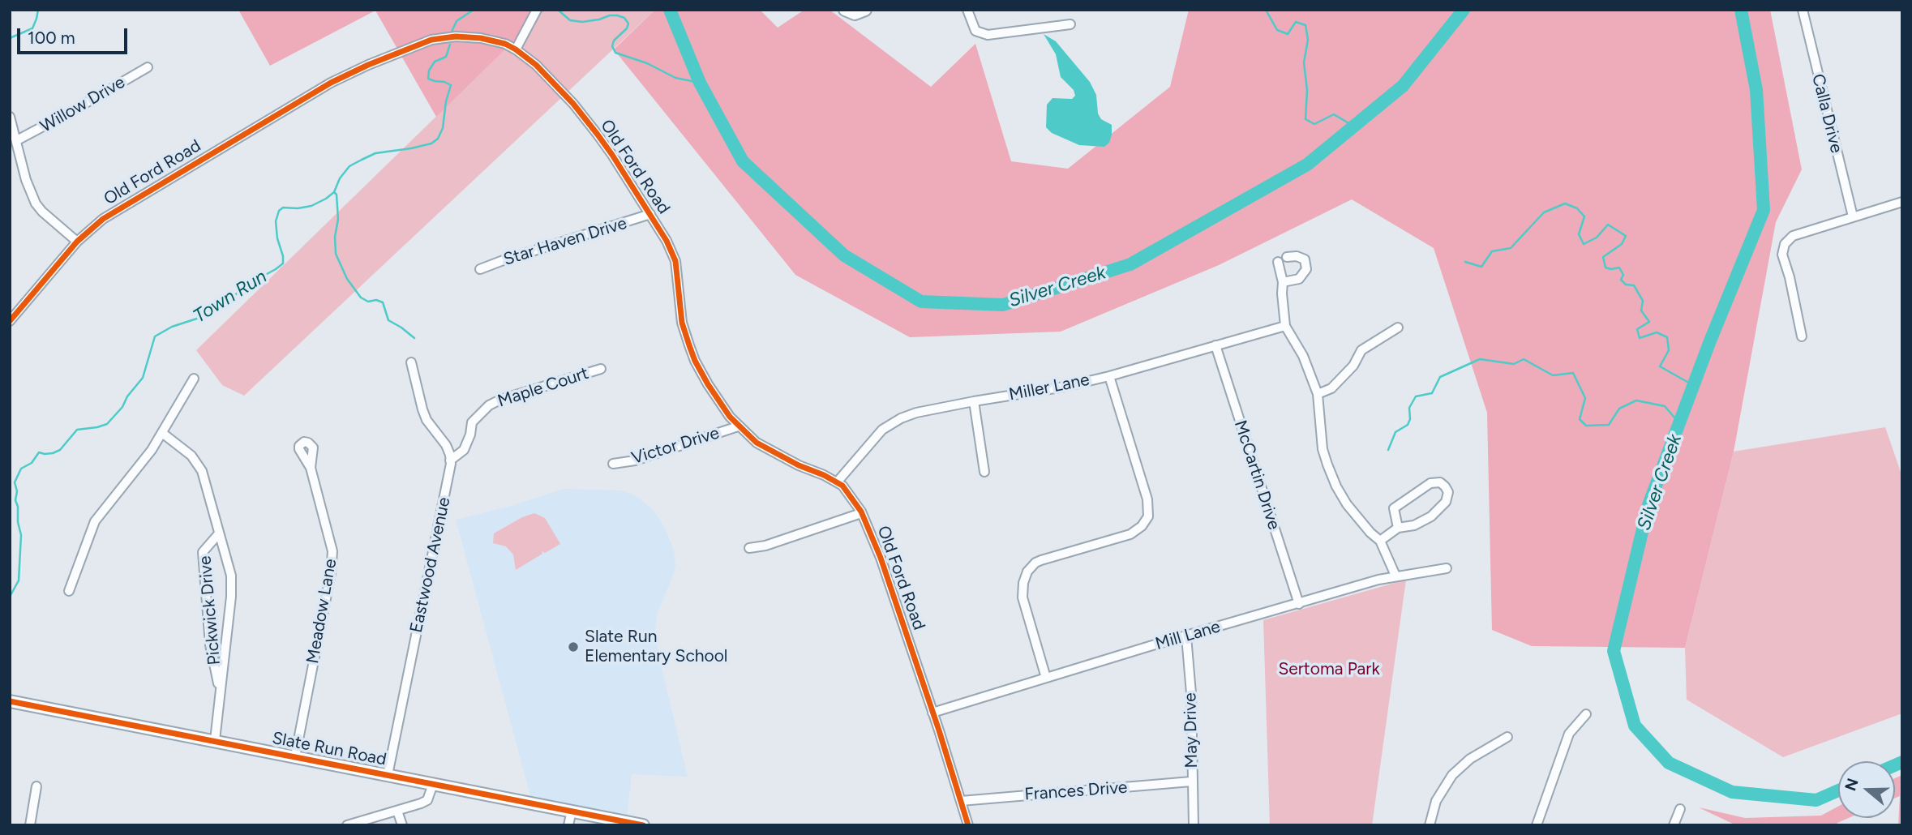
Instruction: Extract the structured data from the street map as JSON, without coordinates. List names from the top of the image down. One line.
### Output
{"streets":{"street":["Willow Drive","Calla Drive","Old Ford Road","Star Haven Drive","Maple Court","Miller Lane","Victor Drive","McCartin Drive","Eastwood Avenue","Pickwick Drive","Meadow Lane","Mill Lane","May Drive","Slate Run Road","Frances Drive"]},"crossings":[["Old Ford Road","Star Haven Drive"],["Old Ford Road","Miller Lane"],["Old Ford Road","Victor Drive"],["Old Ford Road","Mill Lane"],["Old Ford Road","Frances Drive"],["Maple Court","Eastwood Avenue"],["Miller Lane","McCartin Drive"],["McCartin Drive","Mill Lane"],["Eastwood Avenue","Slate Run Road"],["Pickwick Drive","Slate Run Road"],["Meadow Lane","Slate Run Road"],["Mill Lane","May Drive"],["May Drive","Frances Drive"]],"water":["Silver Creek","Town Run"],"parks":["Sertoma Park"],"places":["Slate Run Elementary School"],"scale_bar":"100 m","north":"left"}
